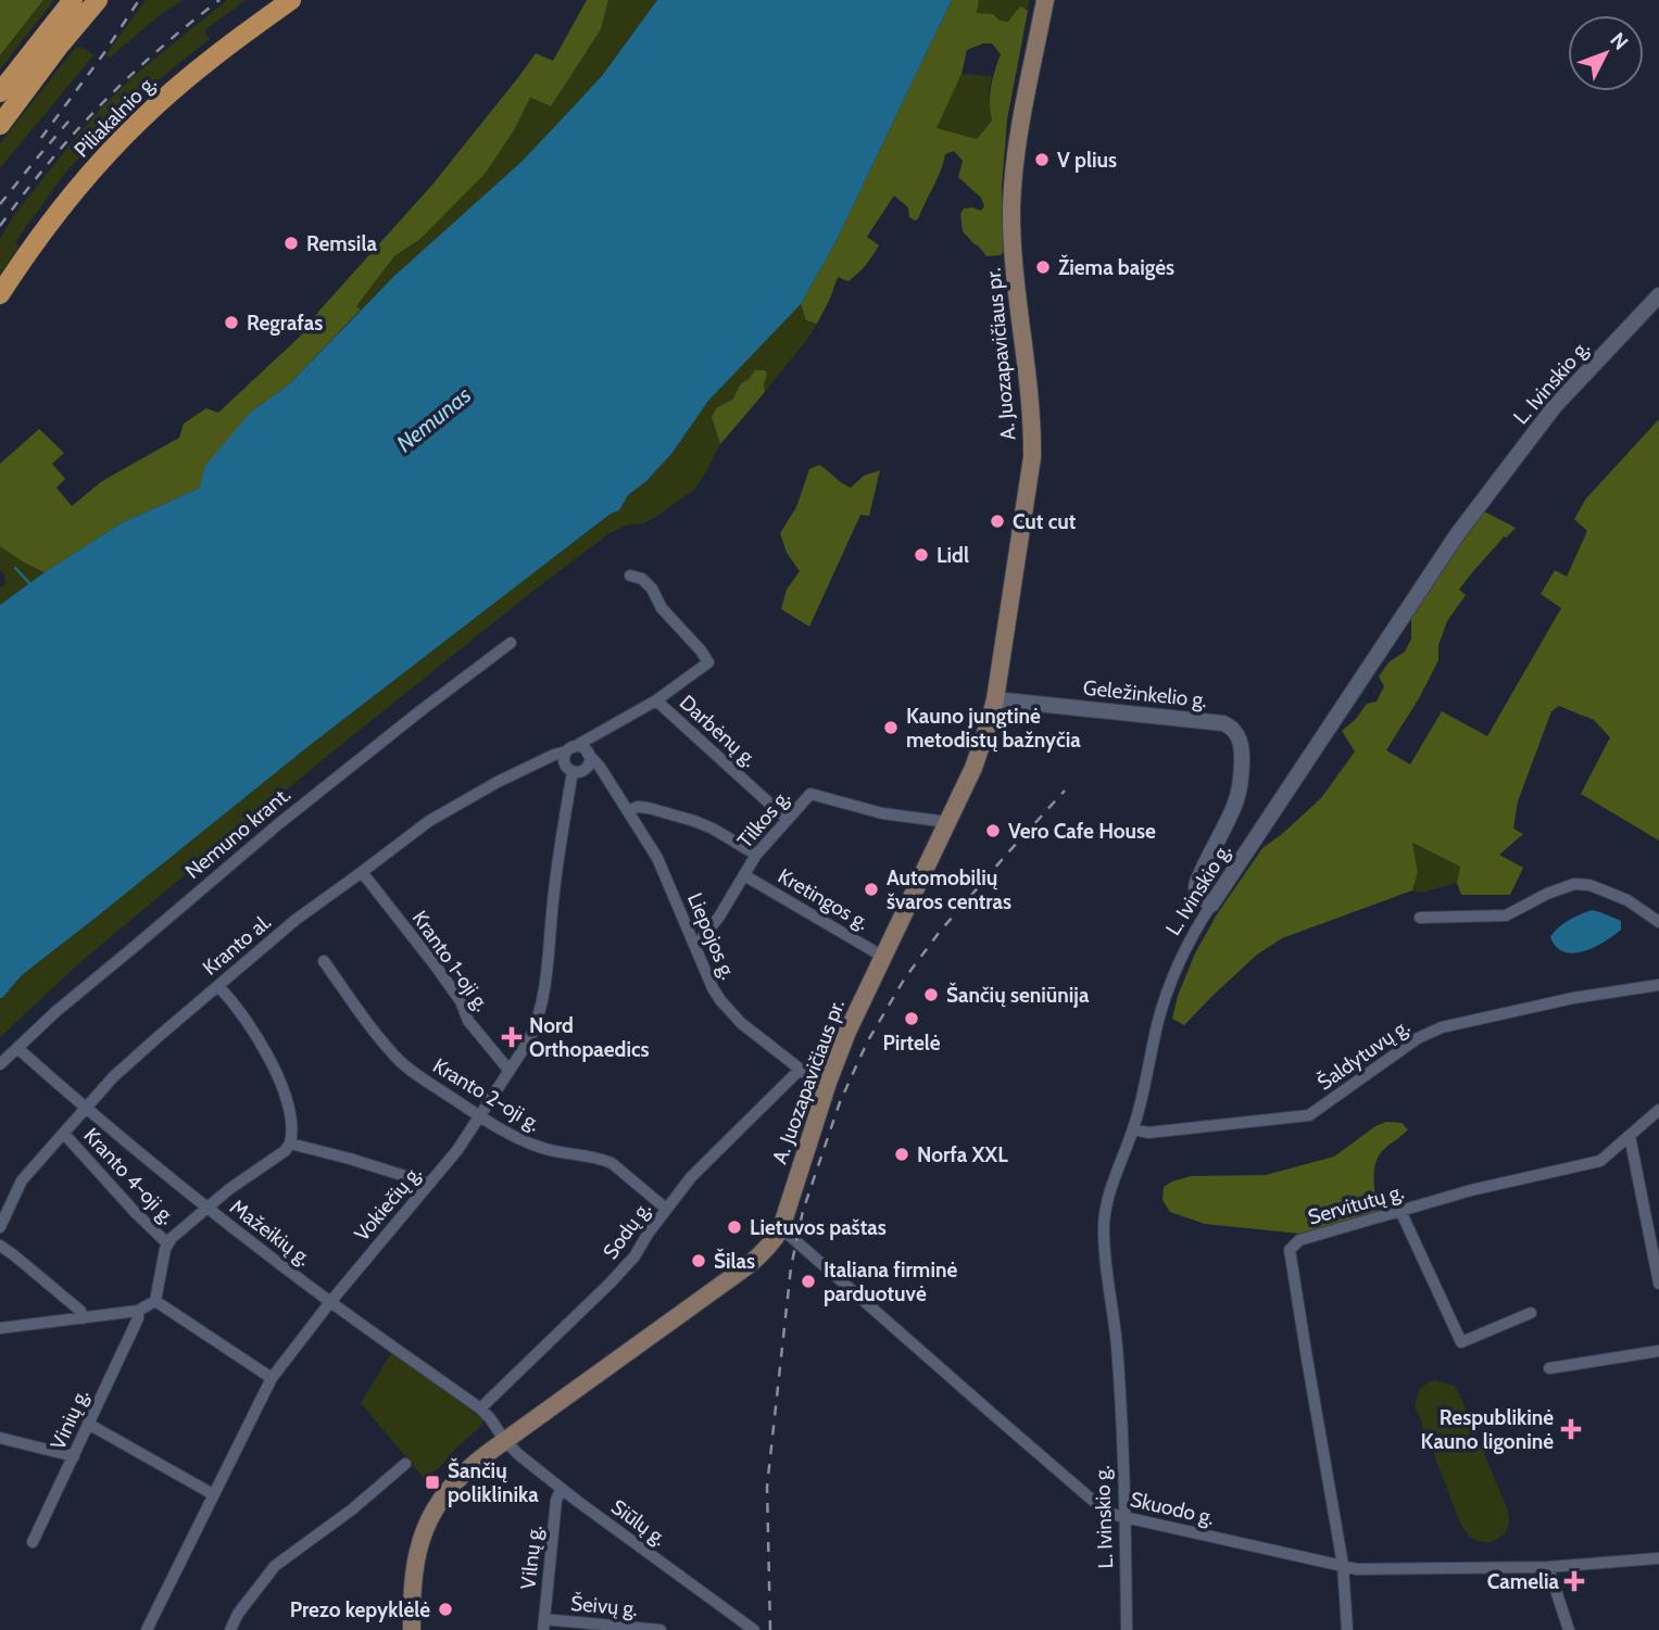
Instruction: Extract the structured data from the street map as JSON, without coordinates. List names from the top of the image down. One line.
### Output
{"streets":{"main road":["Piliakalnio g.","A. Juozapavičiaus pr."],"street":["L. Ivinskio g.","Geležinkelio g.","Darbėnų g.","Tilkos g.","Nemuno krant.","Kretingos g.","Liepojos g.","Kranto al.","Kranto 1-oji g.","Šaldytuvų g.","Kranto 2-oji g.","Kranto 4-oji g.","Vokiečių g.","Servitutų g.","Sodų g.","Mažeikių g.","Vinių g.","Skuodo g.","Siūlų g.","Vilnų g.","Šeivų g."]},"crossings":[["A. Juozapavičiaus pr.","Geležinkelio g."],["A. Juozapavičiaus pr.","Tilkos g."],["A. Juozapavičiaus pr.","Kretingos g."],["A. Juozapavičiaus pr.","Liepojos g."],["A. Juozapavičiaus pr.","Mažeikių g."],["A. Juozapavičiaus pr.","Skuodo g."],["A. Juozapavičiaus pr.","Siūlų g."],["L. Ivinskio g.","Geležinkelio g."],["L. Ivinskio g.","Šaldytuvų g."],["L. Ivinskio g.","Skuodo g."],["Darbėnų g.","Tilkos g."],["Tilkos g.","Kretingos g."],["Tilkos g.","Liepojos g."],["Nemuno krant.","Mažeikių g."],["Kretingos g.","Liepojos g."],["Liepojos g.","Kranto al."],["Liepojos g.","Vokiečių g."],["Liepojos g.","Sodų g."],["Kranto al.","Kranto 1-oji g."],["Kranto al.","Kranto 4-oji g."],["Kranto al.","Vokiečių g."],["Kranto al.","Mažeikių g."],["Kranto 1-oji g.","Vokiečių g."],["Kranto 2-oji g.","Vokiečių g."],["Kranto 2-oji g.","Sodų g."],["Vokiečių g.","Mažeikių g."],["Servitutų g.","Skuodo g."],["Sodų g.","Mažeikių g."],["Mažeikių g.","Siūlų g."],["Siūlų g.","Vilnų g."],["Vilnų g.","Šeivų g."]],"water":["Nemunas"],"places":{"other":["V plius","Remsila","Žiema baigės","Regrafas","Cut cut","Lidl","Kauno jungtinė metodistų bažnyčia","Vero Cafe House","Automobilių švaros centras","Šančių seniūnija","Pirtelė","Norfa XXL","Lietuvos paštas","Šilas","Italiana firminė parduotuvė","Prezo kepyklėlė"],"health":["Nord Orthopaedics","Respublikinė Kauno ligoninė","Camelia"],"transit":["Šančių poliklinika"]},"north":"top right"}
